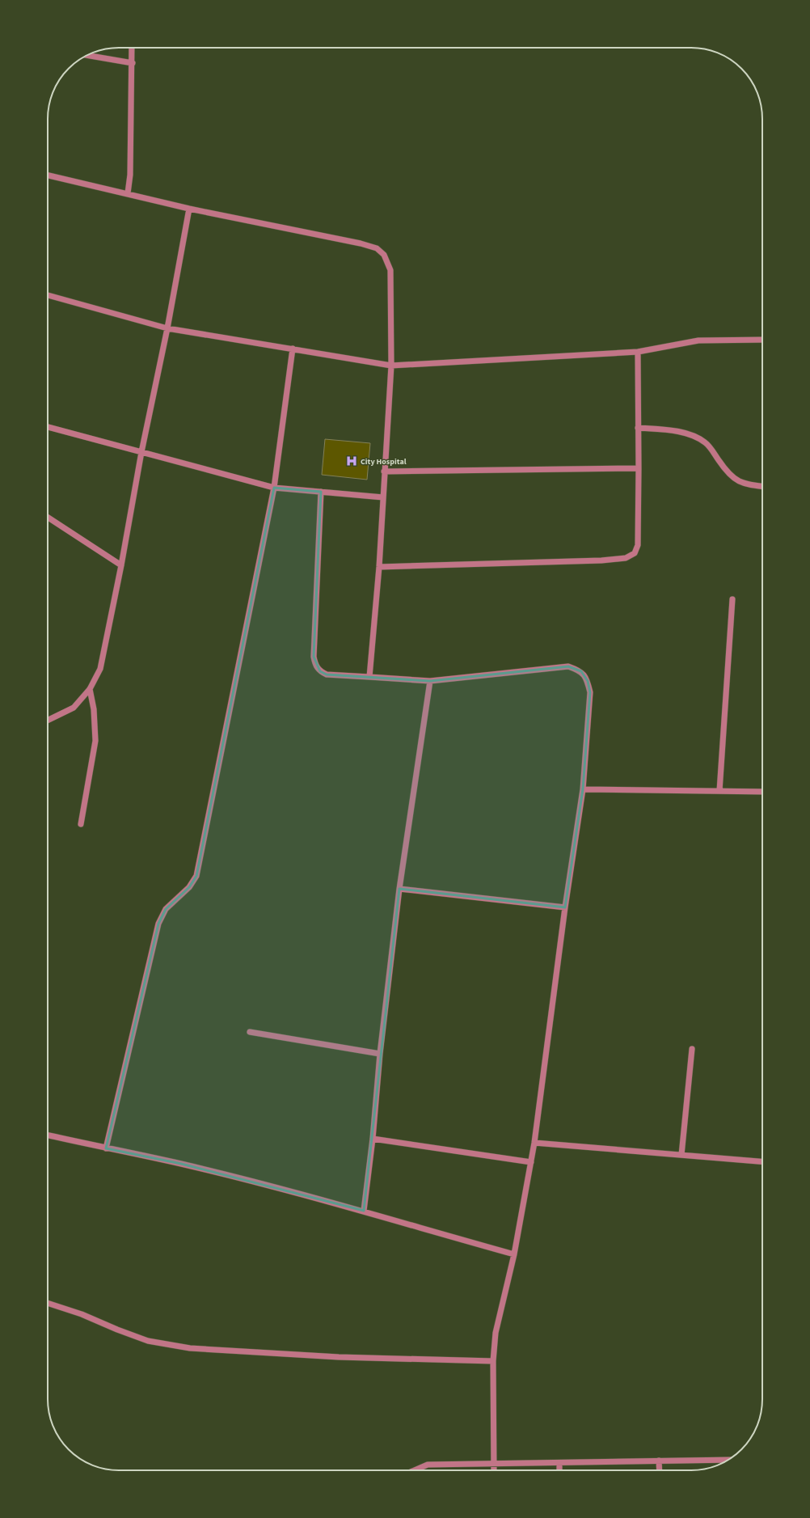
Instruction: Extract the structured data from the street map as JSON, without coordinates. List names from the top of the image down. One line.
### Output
{"places":{"hospital":["City Hospital"]}}
